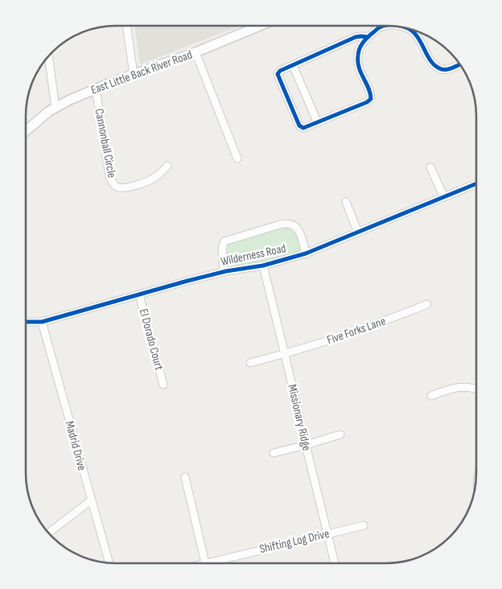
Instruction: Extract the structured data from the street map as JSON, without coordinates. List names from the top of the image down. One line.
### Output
{"streets":{"street":["East Little Back River Road","Cannonball Circle","Wilderness Road","Five Forks Lane","El Dorado Court","Missionary Ridge","Madrid Drive","Shifting Log Drive"]},"crossings":[["East Little Back River Road","Cannonball Circle"],["Wilderness Road","El Dorado Court"],["Wilderness Road","Missionary Ridge"],["Wilderness Road","Madrid Drive"],["Five Forks Lane","Missionary Ridge"],["Missionary Ridge","Shifting Log Drive"]]}
